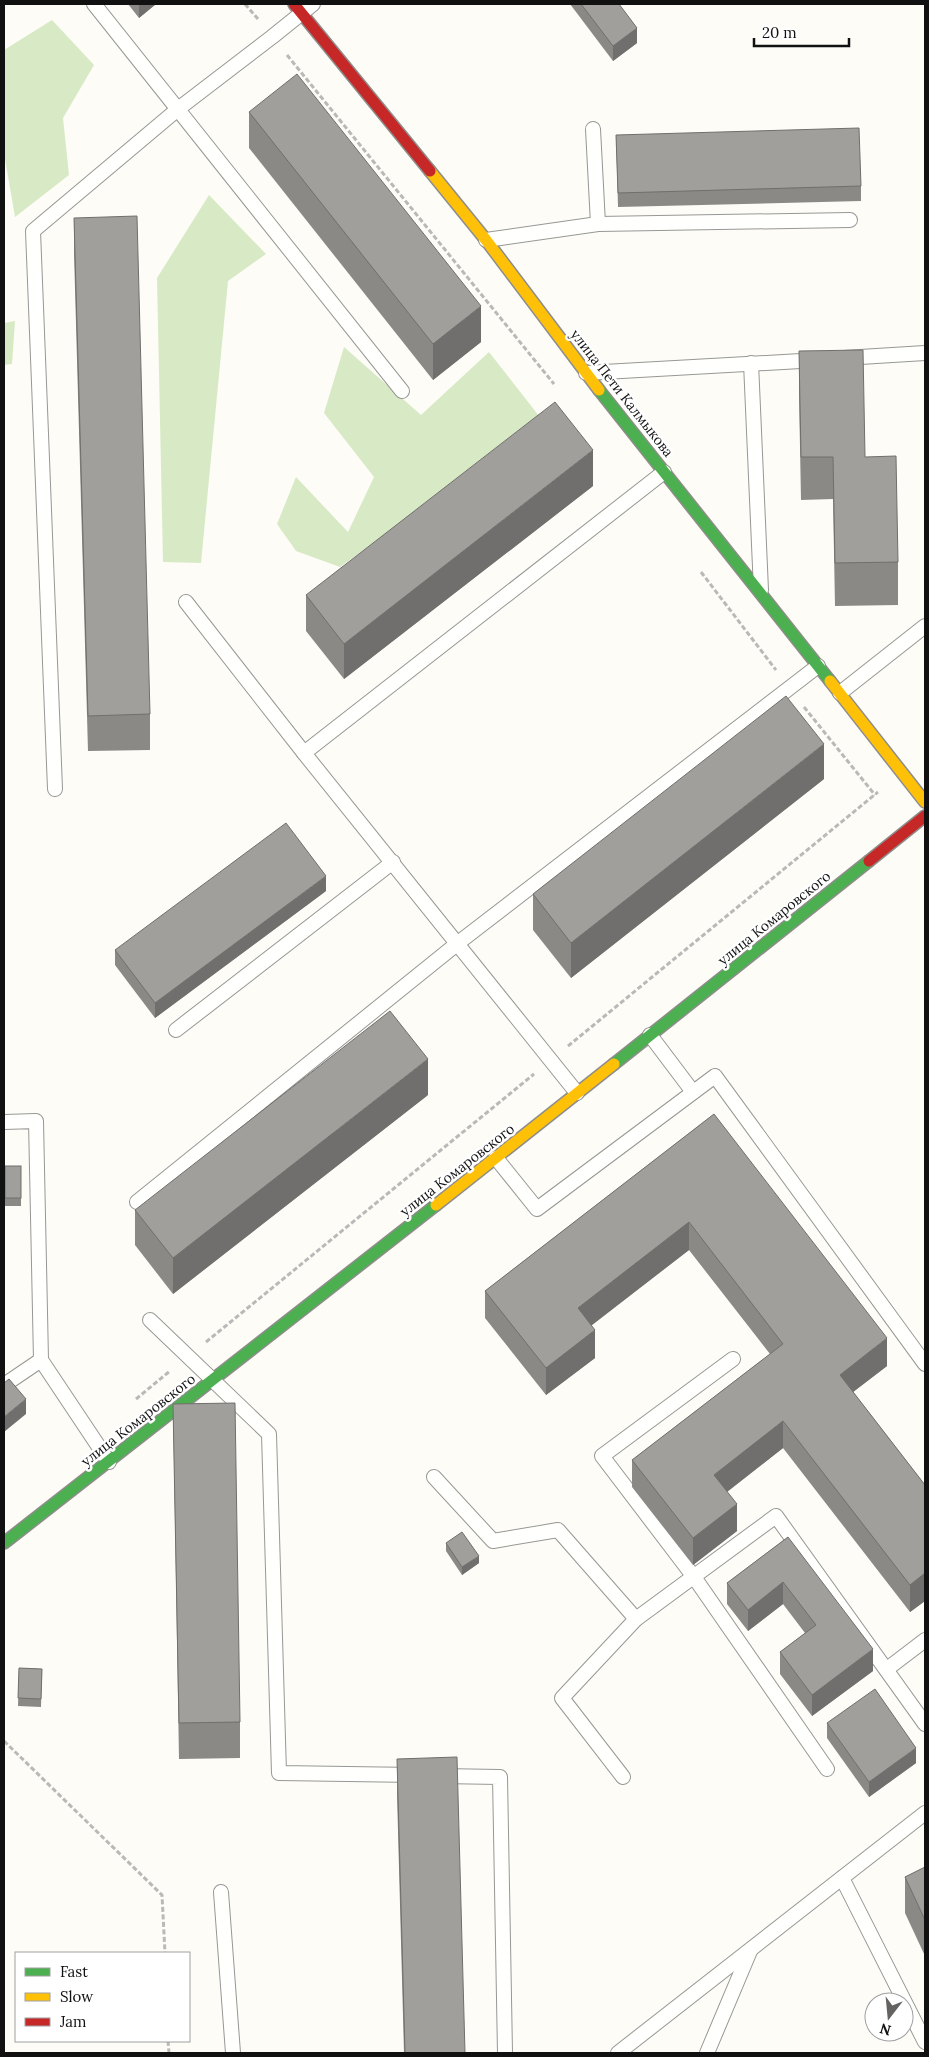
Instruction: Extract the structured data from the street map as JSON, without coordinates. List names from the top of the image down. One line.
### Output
{"streets":{"street":["улица Пети Калмыкова","улица Комаровского"]},"legend":["Fast","Slow","Jam"],"scale_bar":"20 m","north":"bottom"}
